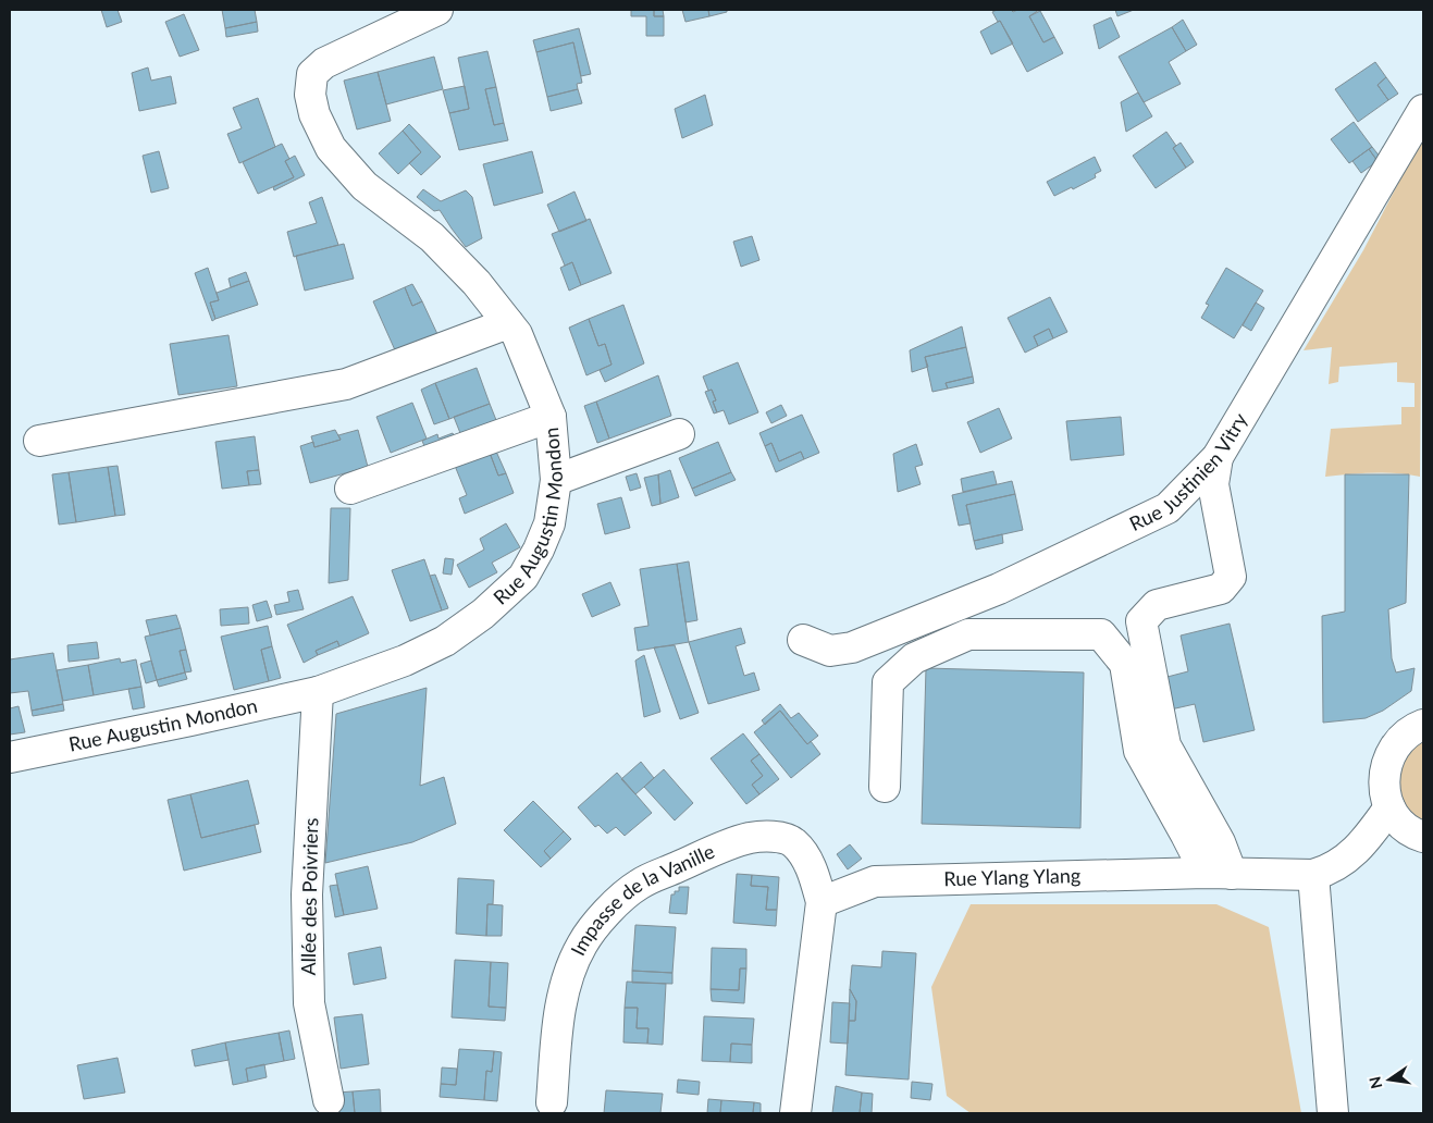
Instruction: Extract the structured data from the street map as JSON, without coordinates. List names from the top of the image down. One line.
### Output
{"streets":{"street":["Rue Justinien Vitry","Rue Augustin Mondon","Rue Ylang Ylang","Allée des Poivriers","Impasse de la Vanille"]},"crossings":[["Rue Augustin Mondon","Allée des Poivriers"],["Rue Ylang Ylang","Impasse de la Vanille"]],"north":"left"}
